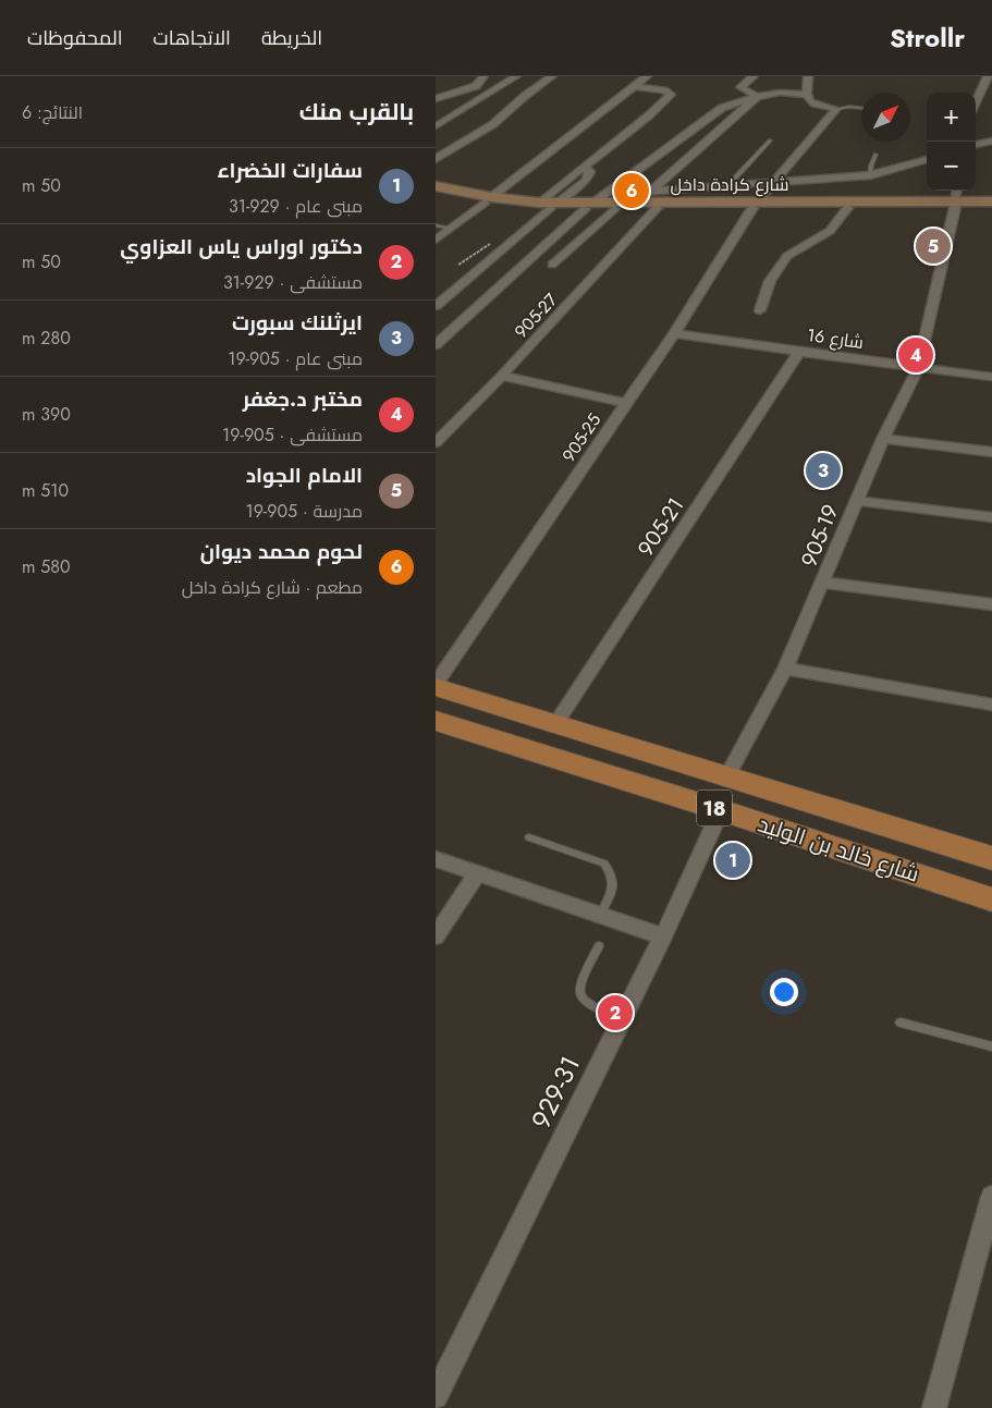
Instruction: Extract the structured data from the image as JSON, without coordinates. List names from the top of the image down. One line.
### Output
{"streets":{"main road":["شارع كرادة داخل","18","شارع خالد بن الوليد"],"street":["905-27","شارع 16","905-25","905-21","905-19","929-31"]},"crossings":[["شارع كرادة داخل","905-27"],["شارع كرادة داخل","905-25"],["شارع كرادة داخل","905-19"],["شارع 16","905-25"],["شارع 16","905-21"],["شارع 16","905-19"],["905-25","شارع خالد بن الوليد"],["905-21","شارع خالد بن الوليد"],["905-19","شارع خالد بن الوليد"],["شارع خالد بن الوليد","929-31"]],"north":"top right","page":{"header":"Strollr","nav":["الخريطة","الاتجاهات","المحفوظات"],"heading":["بالقرب منك","النتائج: 6"],"map_buttons":["+","−"],"list":[{"mark":"1","name":"سفارات الخضراء","note":"مبنى عام · 929-31","value":"50 m"},{"mark":"2","name":"دكتور اوراس ياس العزاوي","note":"مستشفى · 929-31","value":"50 m"},{"mark":"3","name":"ايرثلنك سبورت","note":"مبنى عام · 905-19","value":"280 m"},{"mark":"4","name":"مختبر د.جغفر","note":"مستشفى · 905-19","value":"390 m"},{"mark":"5","name":"الامام الجواد","note":"مدرسة · 905-19","value":"510 m"},{"mark":"6","name":"لحوم محمد ديوان","note":"مطعم · شارع كرادة داخل","value":"580 m"}],"pins":["6","5","4","3","1","2"]}}
